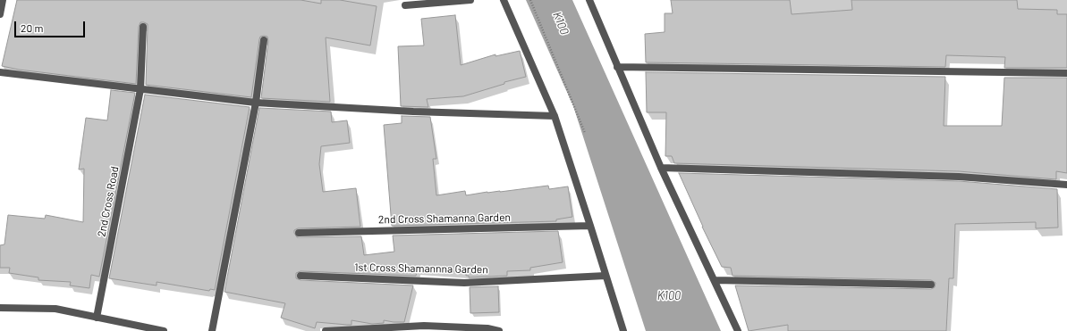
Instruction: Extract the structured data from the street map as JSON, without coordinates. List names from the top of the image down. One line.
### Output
{"streets":{"street":["2nd Cross Road","2nd Cross Shamanna Garden","1st Cross Shamannna Garden"]},"water":["K100"],"scale_bar":"20 m"}
